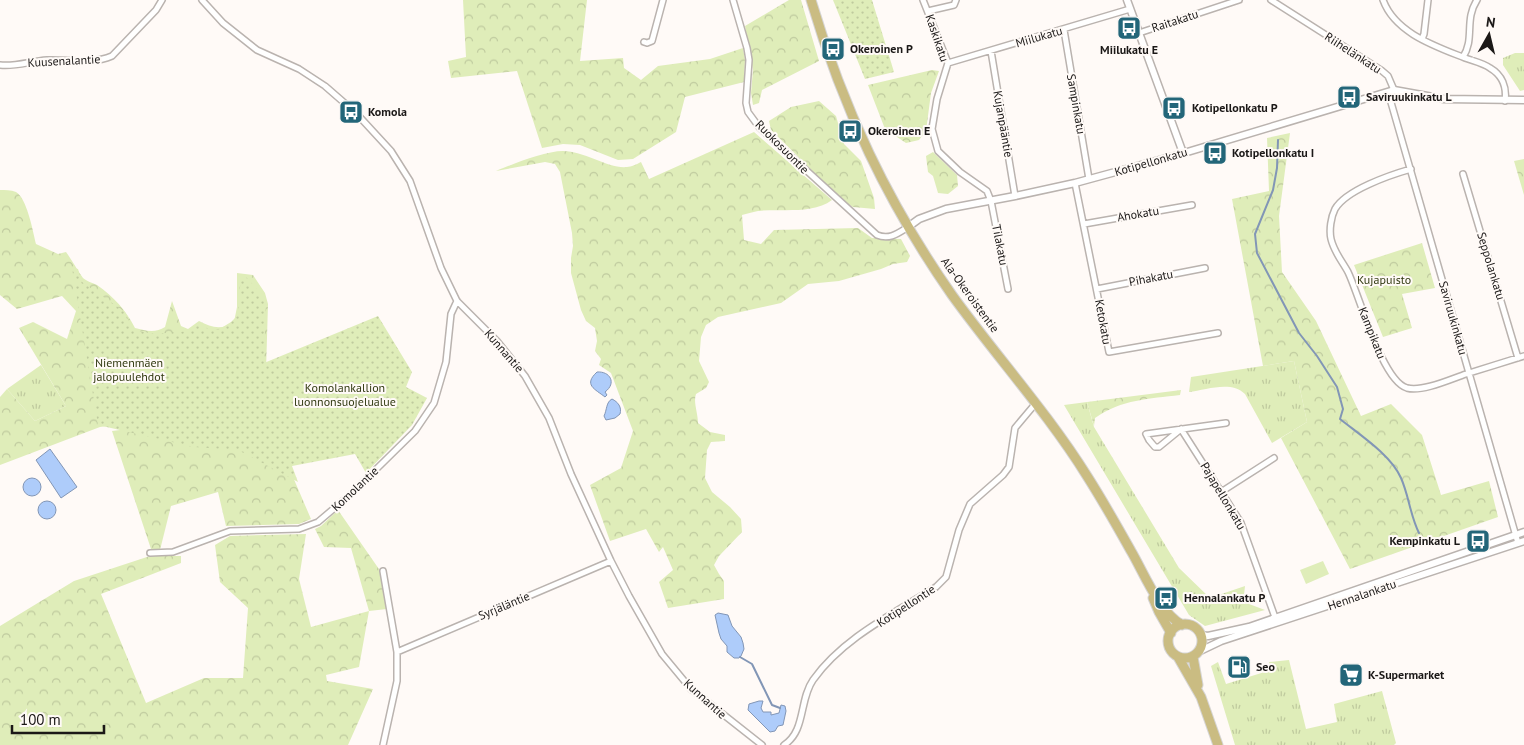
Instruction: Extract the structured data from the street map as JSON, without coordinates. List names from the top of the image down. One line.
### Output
{"streets":{"main road":["Ala-Okeroistentie"],"street":["Raitakatu","Miilukatu","Kaskikatu","Riihelänkatu","Kuusenalantie","Sampinkatu","Kujanpääntie","Ruokosuontie","Kotipellonkatu","Ahokatu","Tilakatu","Seppolankatu","Pihakatu","Saviruukinkatu","Ketokatu","Kampikatu","Kunnantie","Komolantie","Pajapellonkatu","Hennalankatu","Syrjäläntie","Kotipellontie"]},"crossings":[["Miilukatu","Kaskikatu"],["Miilukatu","Sampinkatu"],["Miilukatu","Kujanpääntie"],["Kaskikatu","Kotipellonkatu"],["Kaskikatu","Tilakatu"],["Riihelänkatu","Kotipellonkatu"],["Riihelänkatu","Saviruukinkatu"],["Sampinkatu","Kotipellonkatu"],["Kujanpääntie","Kotipellonkatu"],["Ruokosuontie","Kotipellonkatu"],["Ruokosuontie","Ala-Okeroistentie"],["Kotipellonkatu","Tilakatu"],["Kotipellonkatu","Ala-Okeroistentie"],["Kotipellonkatu","Saviruukinkatu"],["Kotipellonkatu","Ketokatu"],["Ahokatu","Ketokatu"],["Seppolankatu","Kampikatu"],["Pihakatu","Ketokatu"],["Ala-Okeroistentie","Hennalankatu"],["Ala-Okeroistentie","Kotipellontie"],["Saviruukinkatu","Kampikatu"],["Saviruukinkatu","Hennalankatu"],["Kunnantie","Komolantie"],["Kunnantie","Syrjäläntie"],["Pajapellonkatu","Hennalankatu"]],"parks":["Kujapuisto","Niemenmäen jalopuulehdot","Komolankallion luonnonsuojelualue"],"places":{"bus stop":["Miilukatu E","Okeroinen P","Saviruukinkatu L","Kotipellonkatu P","Komola","Okeroinen E","Kotipellonkatu I","Kempinkatu L","Hennalankatu P"],"fuel station":["Seo"],"supermarket":["K-Supermarket"]},"scale_bar":"100 m","north":"top"}
